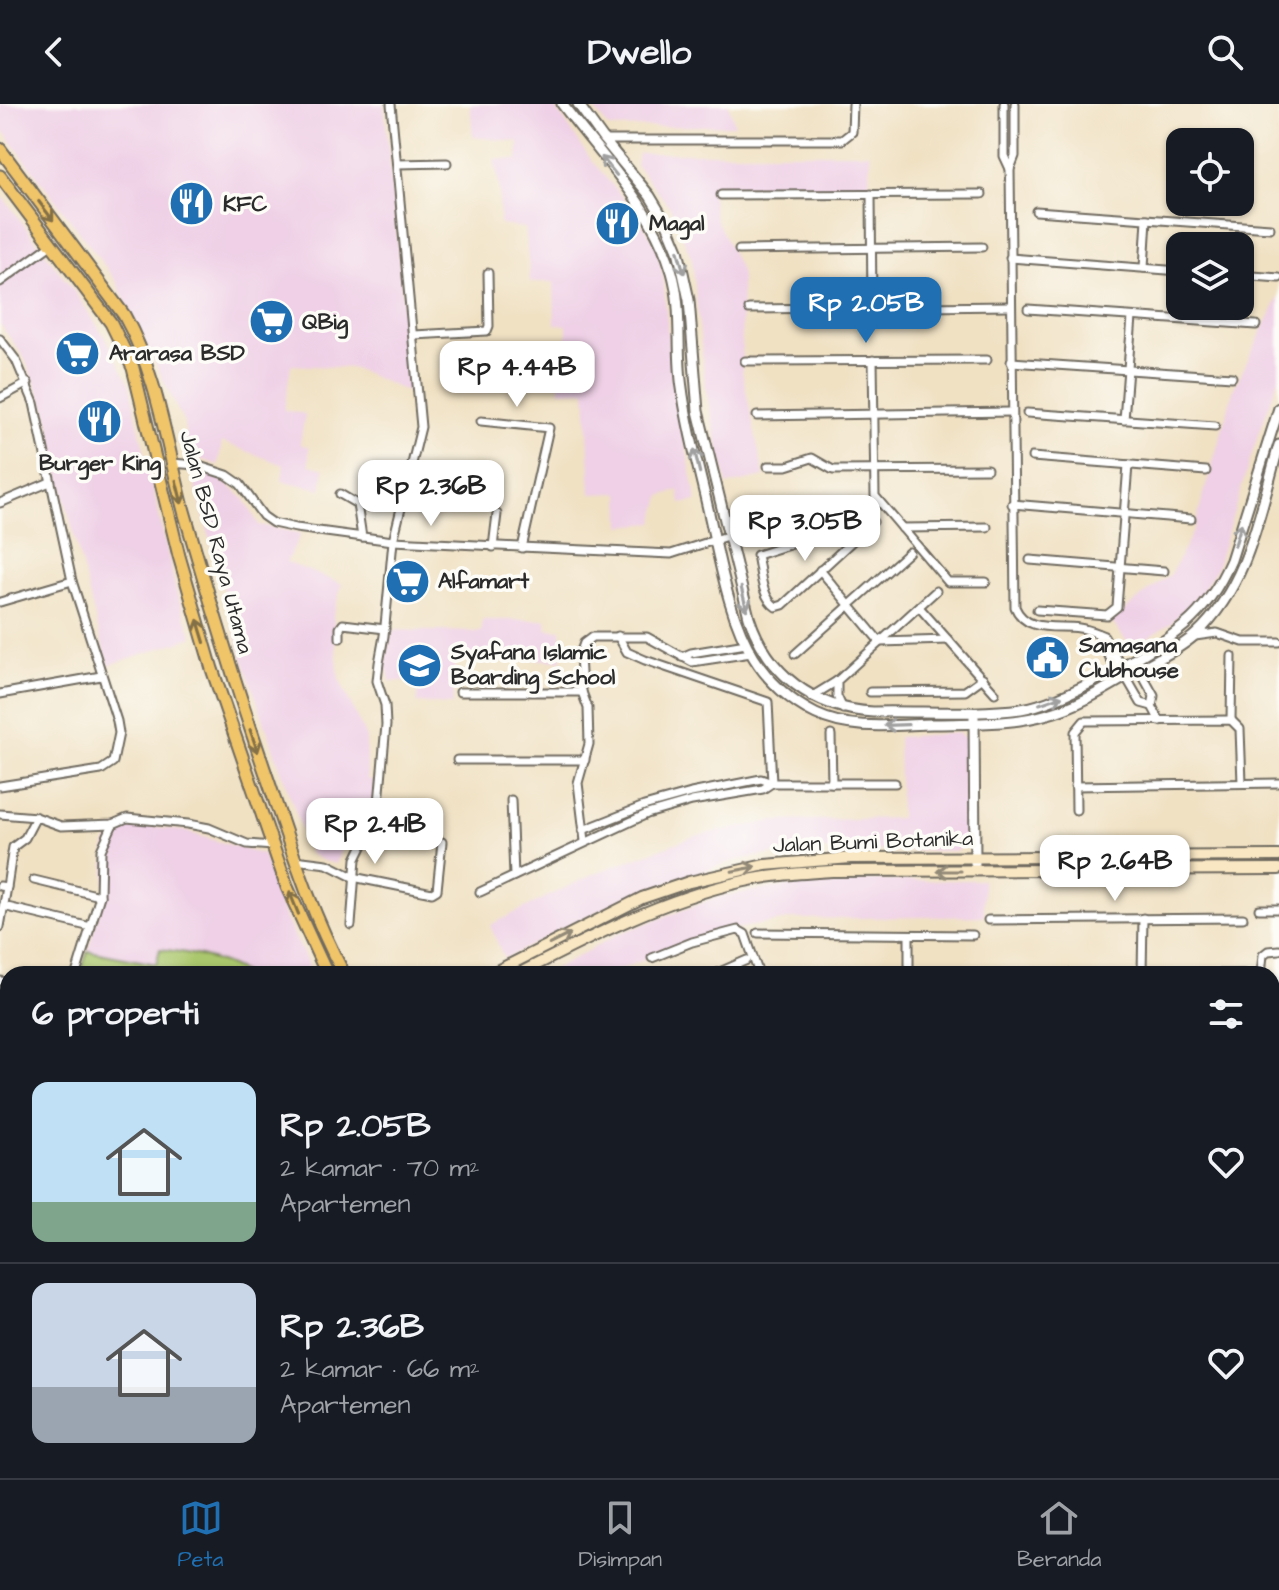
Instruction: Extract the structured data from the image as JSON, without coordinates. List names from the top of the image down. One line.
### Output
{"streets":{"main road":["Jalan BSD Raya Utama","Jalan Bumi Botanika"]},"places":{"restaurant":["KFC","Magal","Burger King"],"supermarket":["QBig","Ararasa BSD","Alfamart"],"public building":["Samasana Clubhouse"],"school or university":["Syafana Islamic Boarding School"]},"page":{"header":"Dwello","price":["Rp 2.05B","Rp 4.44B","Rp 2.36B","Rp 3.05B","Rp 2.41B","Rp 2.64B"],"heading":"6 properti","list":[{"name":"Rp 2.05B","note":"2 kamar · 70 m² · Apartemen"},{"name":"Rp 2.36B","note":"2 kamar · 66 m² · Apartemen"}],"tabs":["Peta","Disimpan","Beranda"]}}
